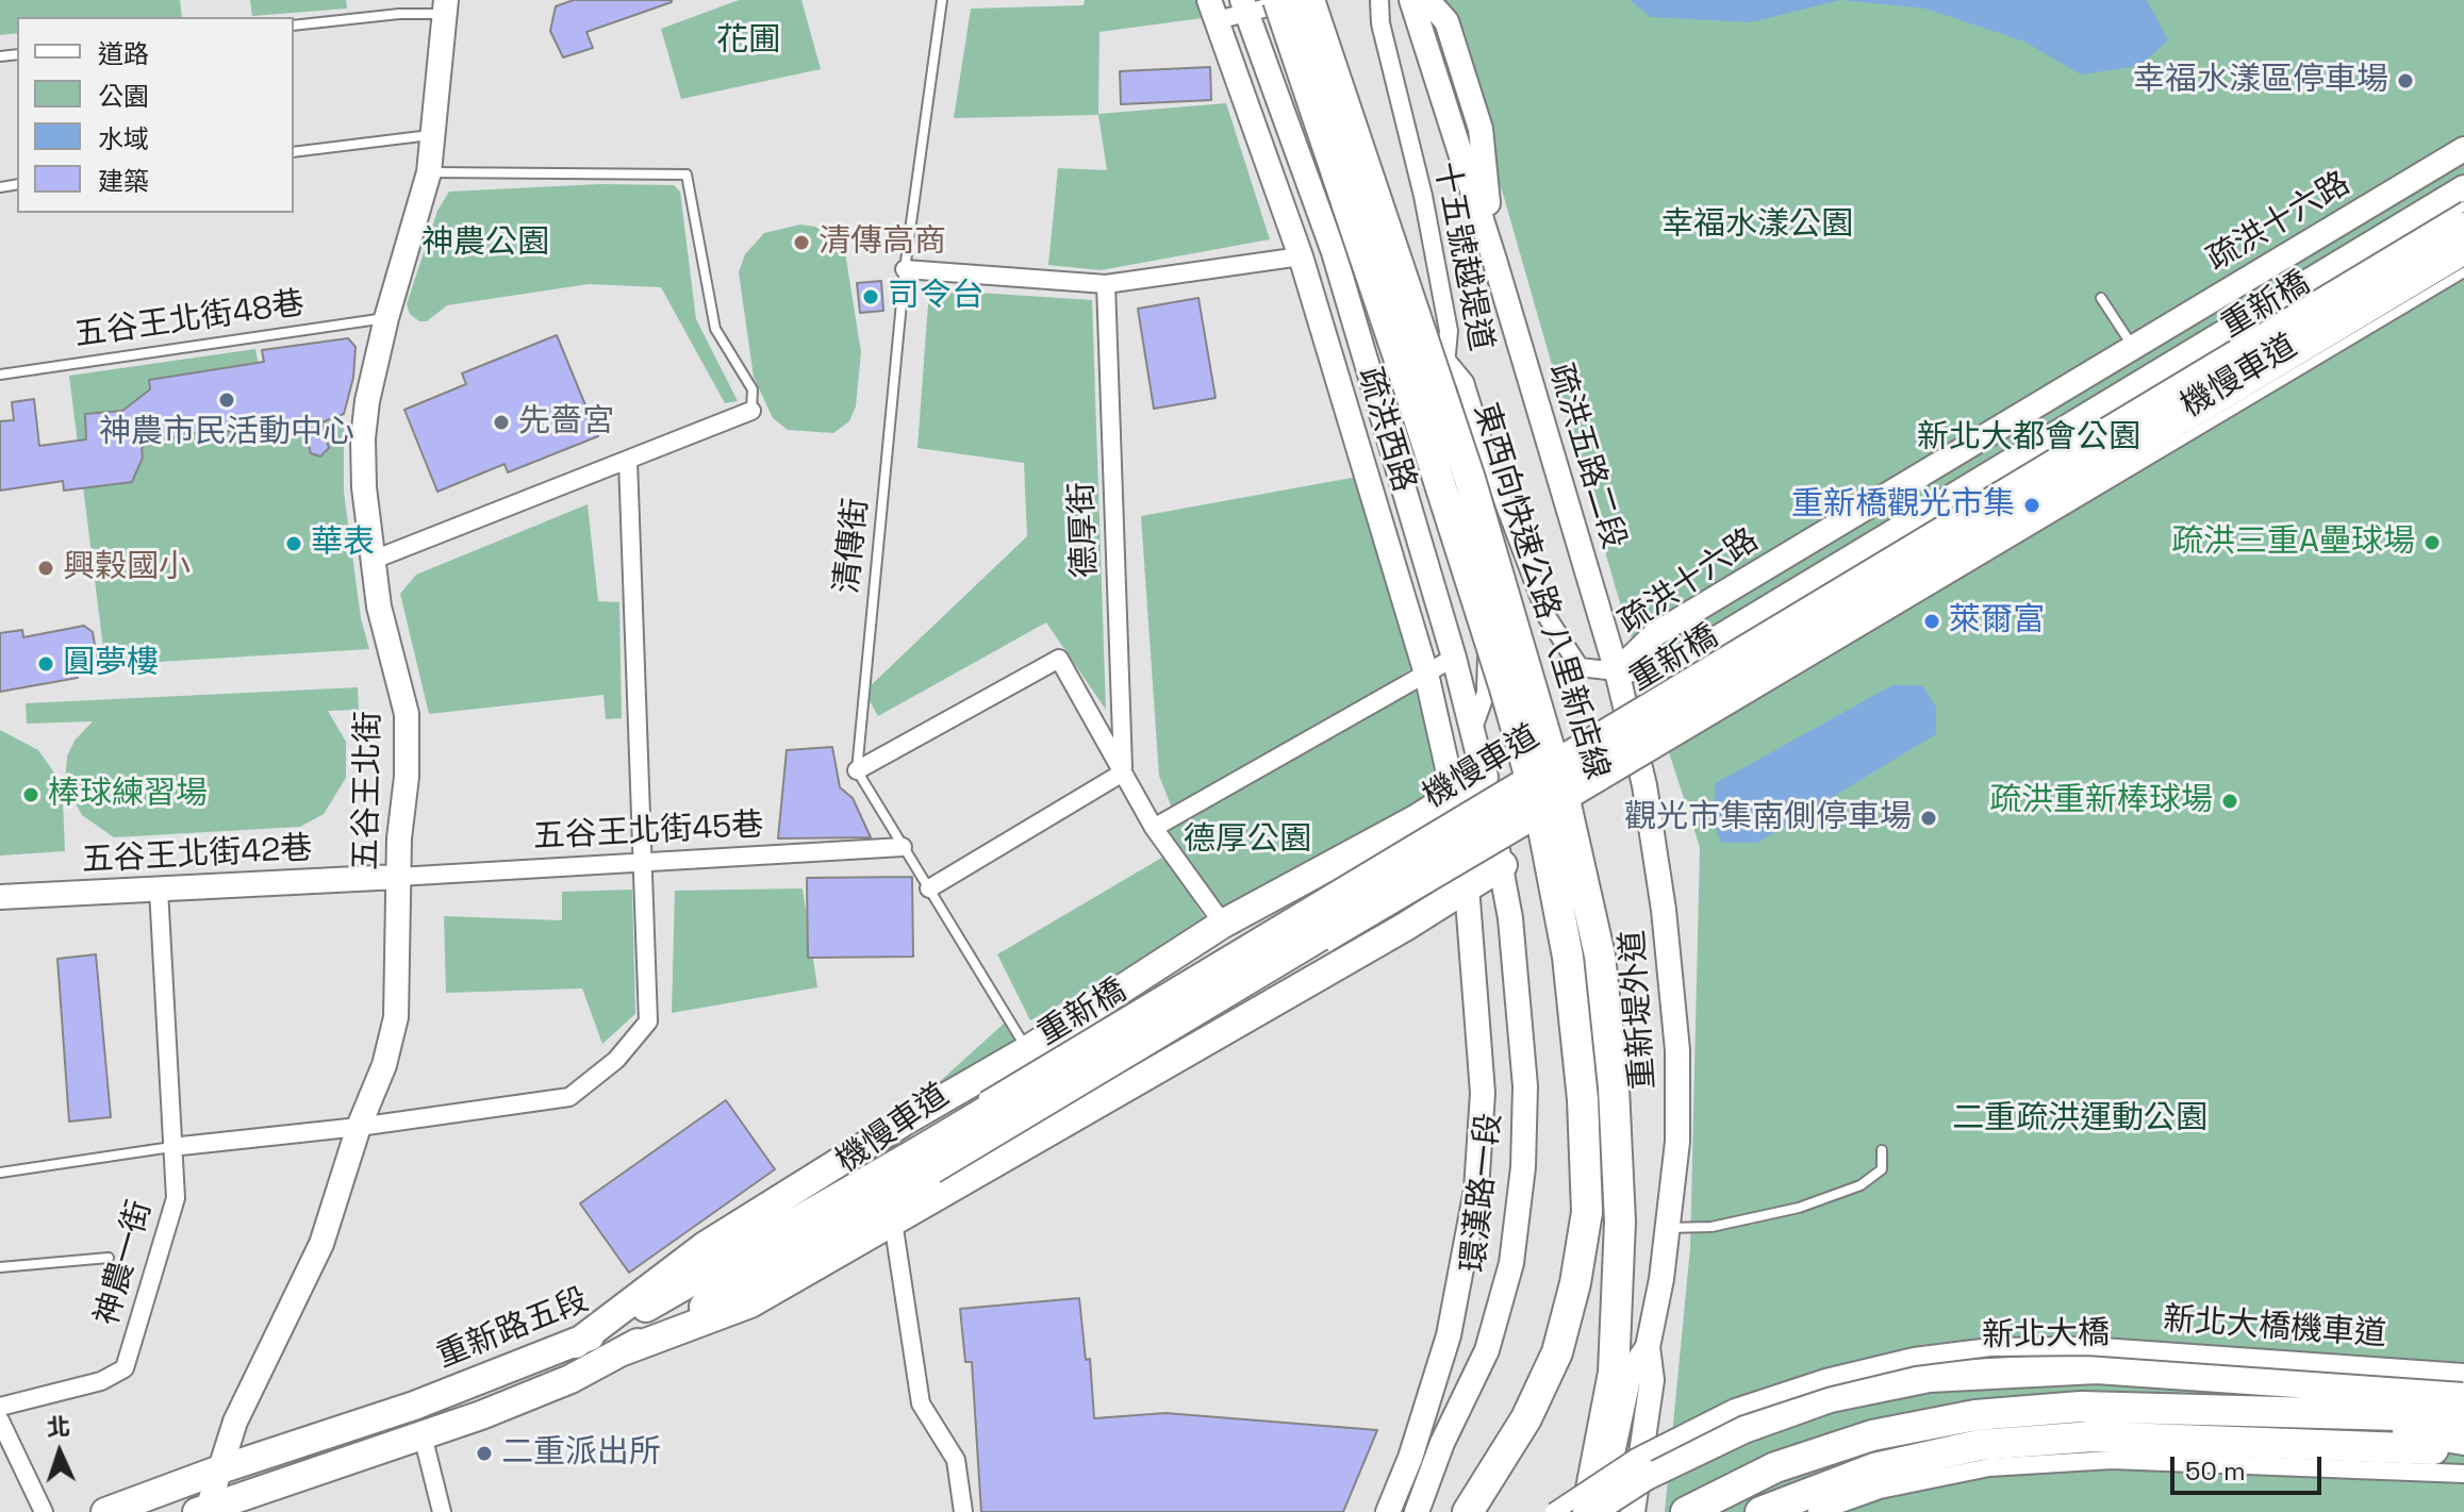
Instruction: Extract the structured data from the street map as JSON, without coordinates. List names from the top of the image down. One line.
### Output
{"streets":{"highway":["東西向快速公路 八里新店線","新北大橋"],"main road":["重新橋","重新路五段"],"street":["疏洪十六路","十五號越堤道","疏洪西路","疏洪五路二段","德厚街","五谷王北街","五谷王北街45巷","五谷王北街42巷","重新堤外道","環漢路一段","神農一街","新北大橋機車道"],"lane":["五谷王北街48巷","機慢車道","清傳街"]},"crossings":[["疏洪十六路","十五號越堤道"],["疏洪十六路","疏洪五路二段"],["疏洪十六路","重新堤外道"],["十五號越堤道","疏洪五路二段"],["十五號越堤道","重新堤外道"],["重新橋","機慢車道"],["重新橋","重新路五段"],["五谷王北街48巷","五谷王北街"],["機慢車道","重新路五段"],["疏洪西路","環漢路一段"],["疏洪五路二段","重新堤外道"],["東西向快速公路 八里新店線","重新堤外道"],["東西向快速公路 八里新店線","新北大橋"],["五谷王北街","五谷王北街45巷"],["五谷王北街","五谷王北街42巷"],["五谷王北街","重新路五段"],["五谷王北街45巷","五谷王北街42巷"],["五谷王北街42巷","神農一街"],["重新堤外道","新北大橋"]],"parks":["花圃","幸福水漾公園","神農公園","新北大都會公園","德厚公園","二重疏洪運動公園"],"places":["幸福水漾區停車場","清傳高商","司令台","神農市民活動中心","先嗇宮","重新橋觀光市集","疏洪三重A壘球場","華表","興穀國小","萊爾富","圓夢樓","棒球練習場","疏洪重新棒球場","觀光市集南側停車場","二重派出所"],"legend":["道路","公園","水域","建築"],"scale_bar":"50 m","north":"top"}
